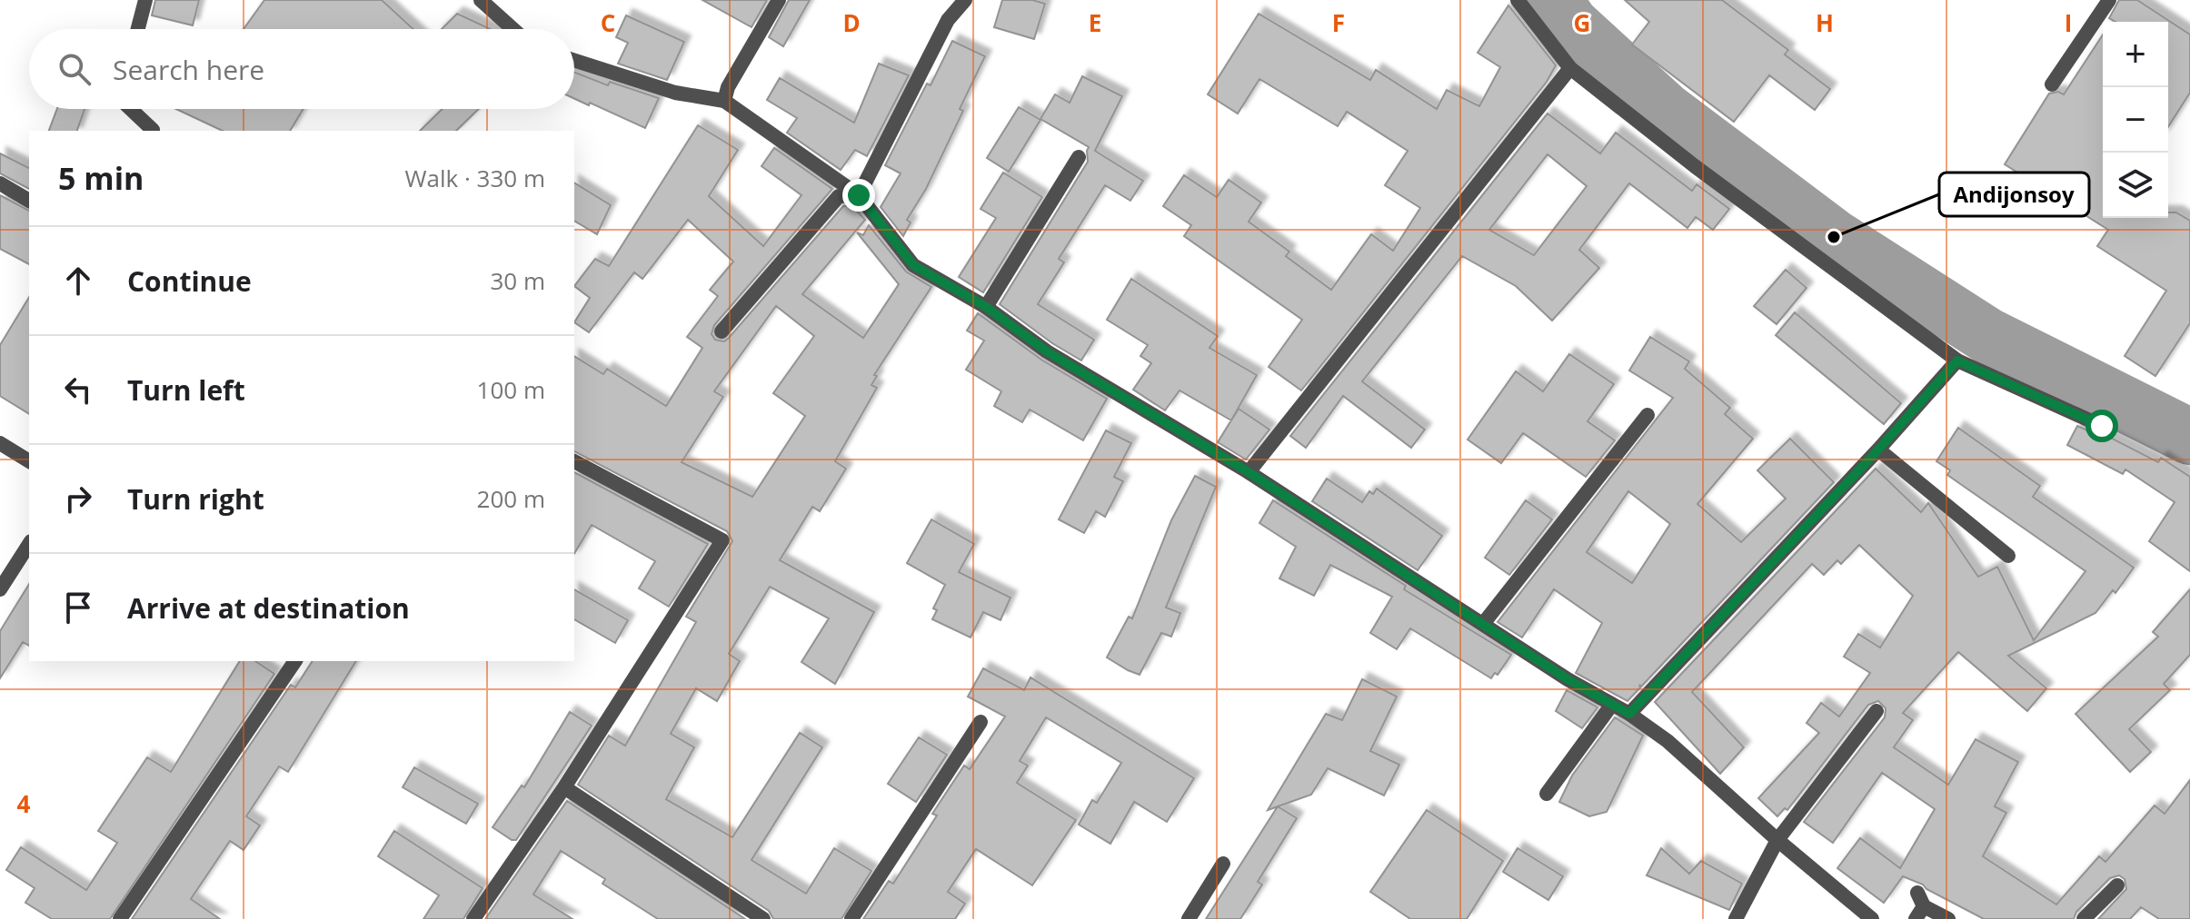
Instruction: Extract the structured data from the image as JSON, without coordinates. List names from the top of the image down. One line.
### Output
{"places":["Andijonsoy"],"page":{"map_buttons":["+","−"],"search":"Search here","heading":["5 min","Walk · 330 m"],"list":[["Continue","30 m"],["Turn left","100 m"],["Turn right","200 m"],"Arrive at destination"]},"grid":{"columns":["C","D","E","F","G","H","I"],"rows":["4"]}}
